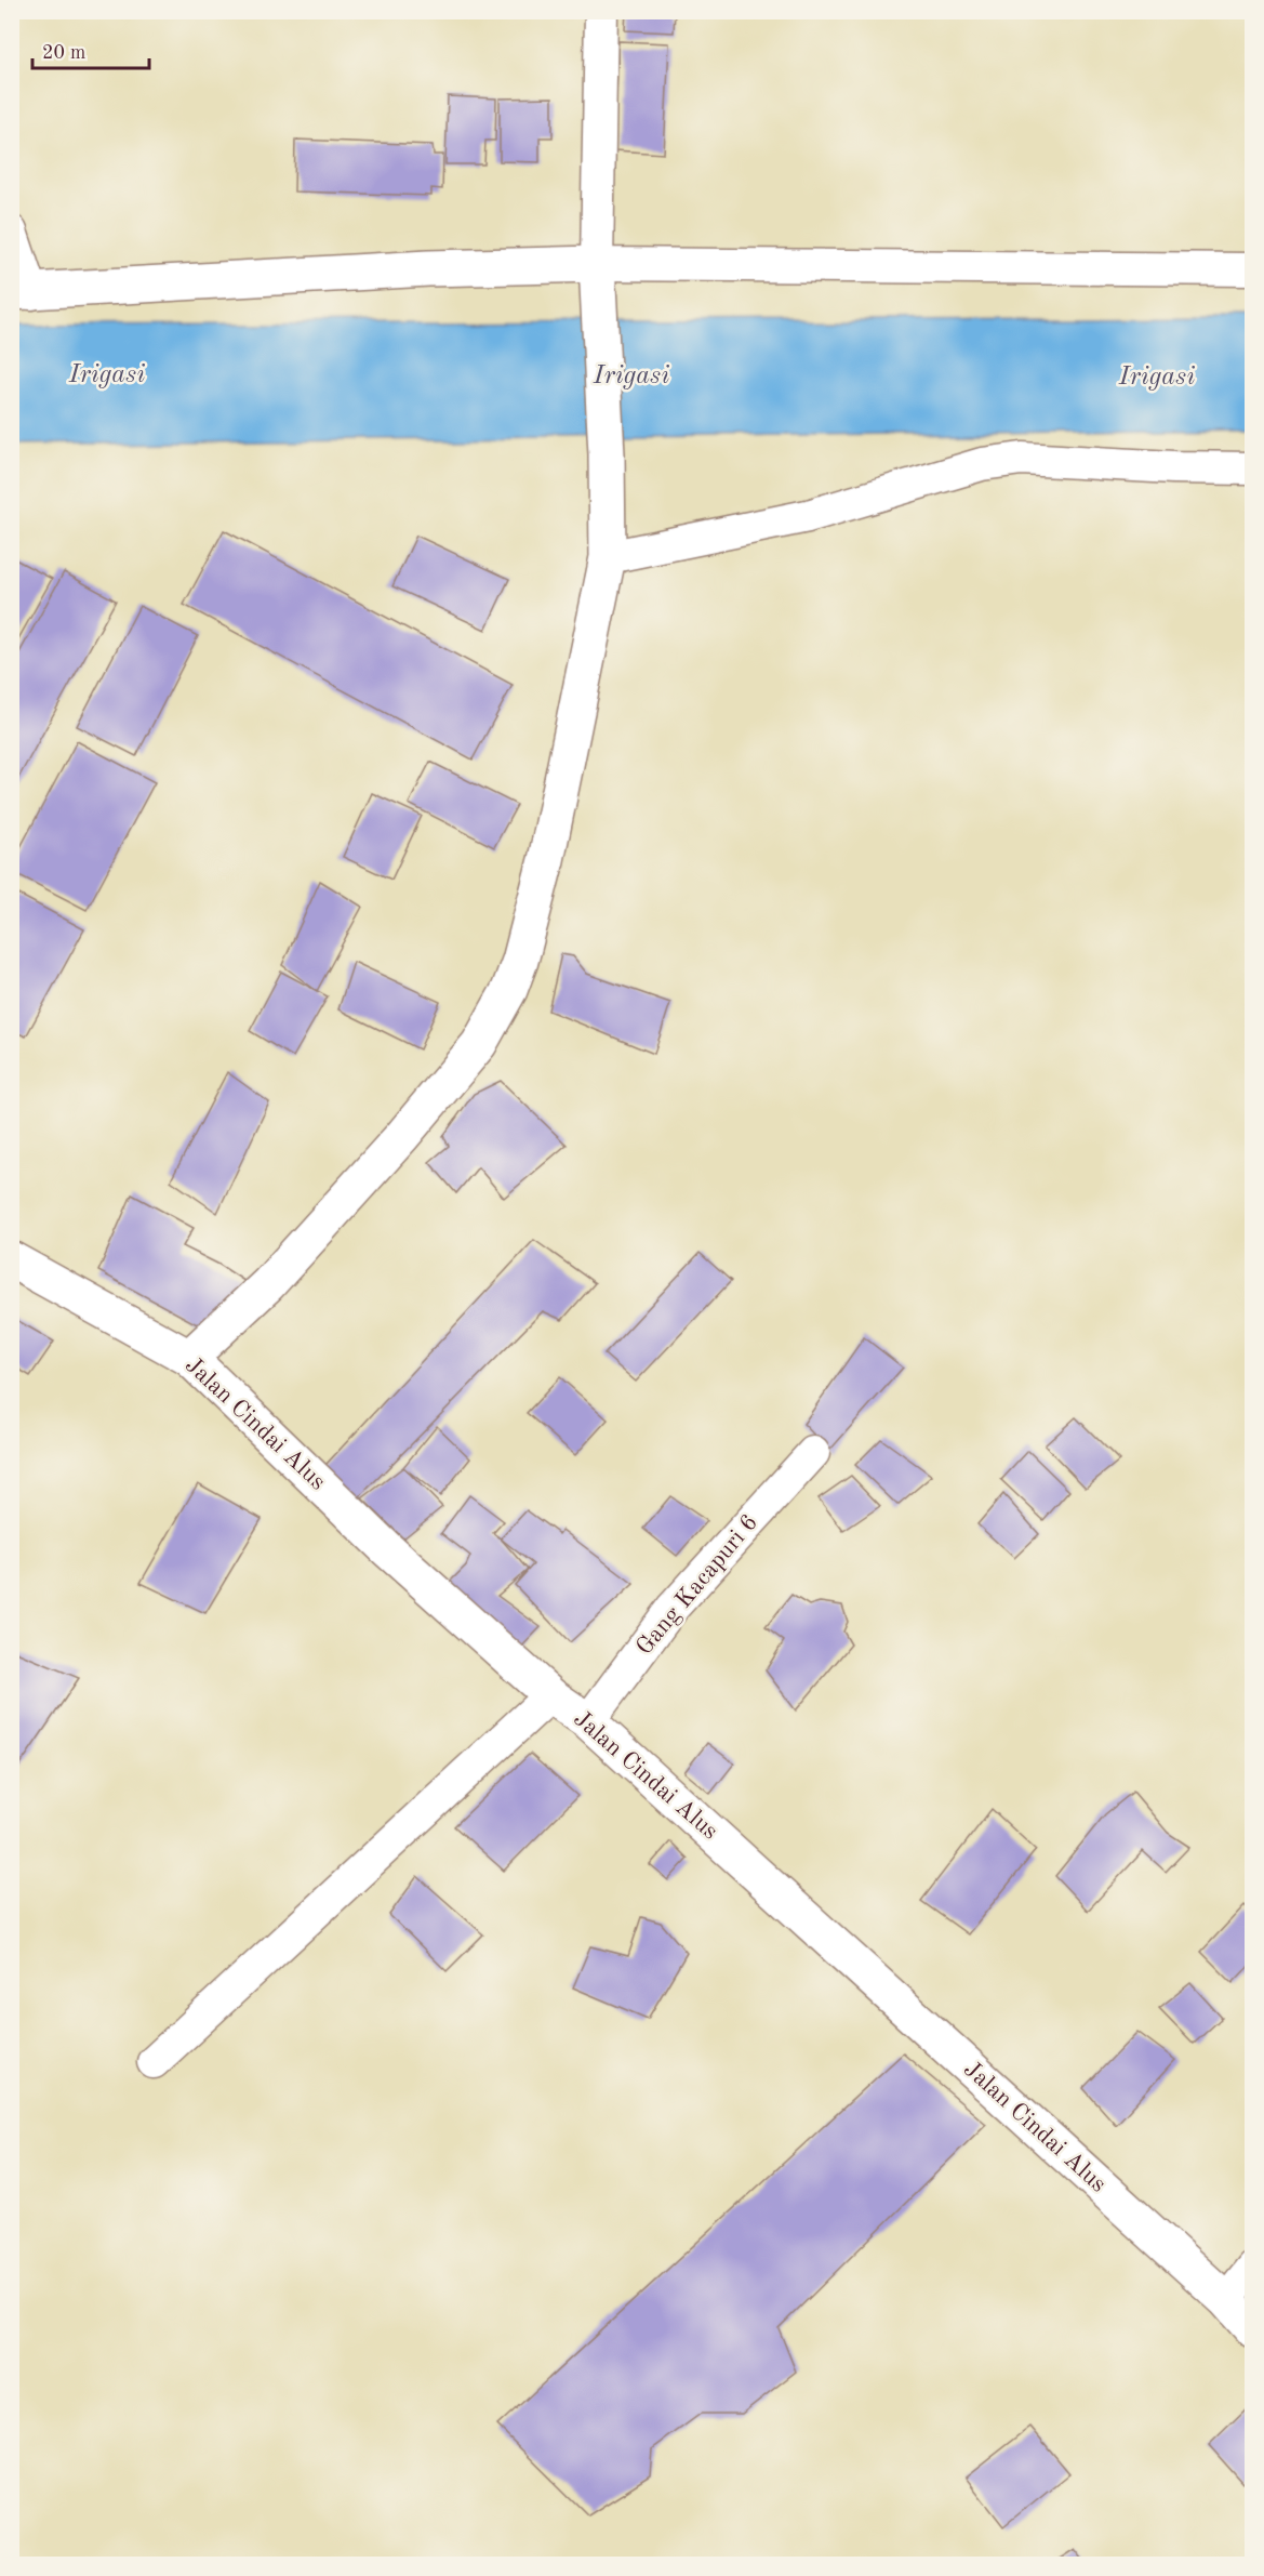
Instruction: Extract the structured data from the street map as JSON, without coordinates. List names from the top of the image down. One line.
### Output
{"streets":{"street":["Jalan Cindai Alus","Gang Kacapuri 6"]},"crossings":[["Jalan Cindai Alus","Gang Kacapuri 6"]],"water":["Irigasi"],"scale_bar":"20 m"}
